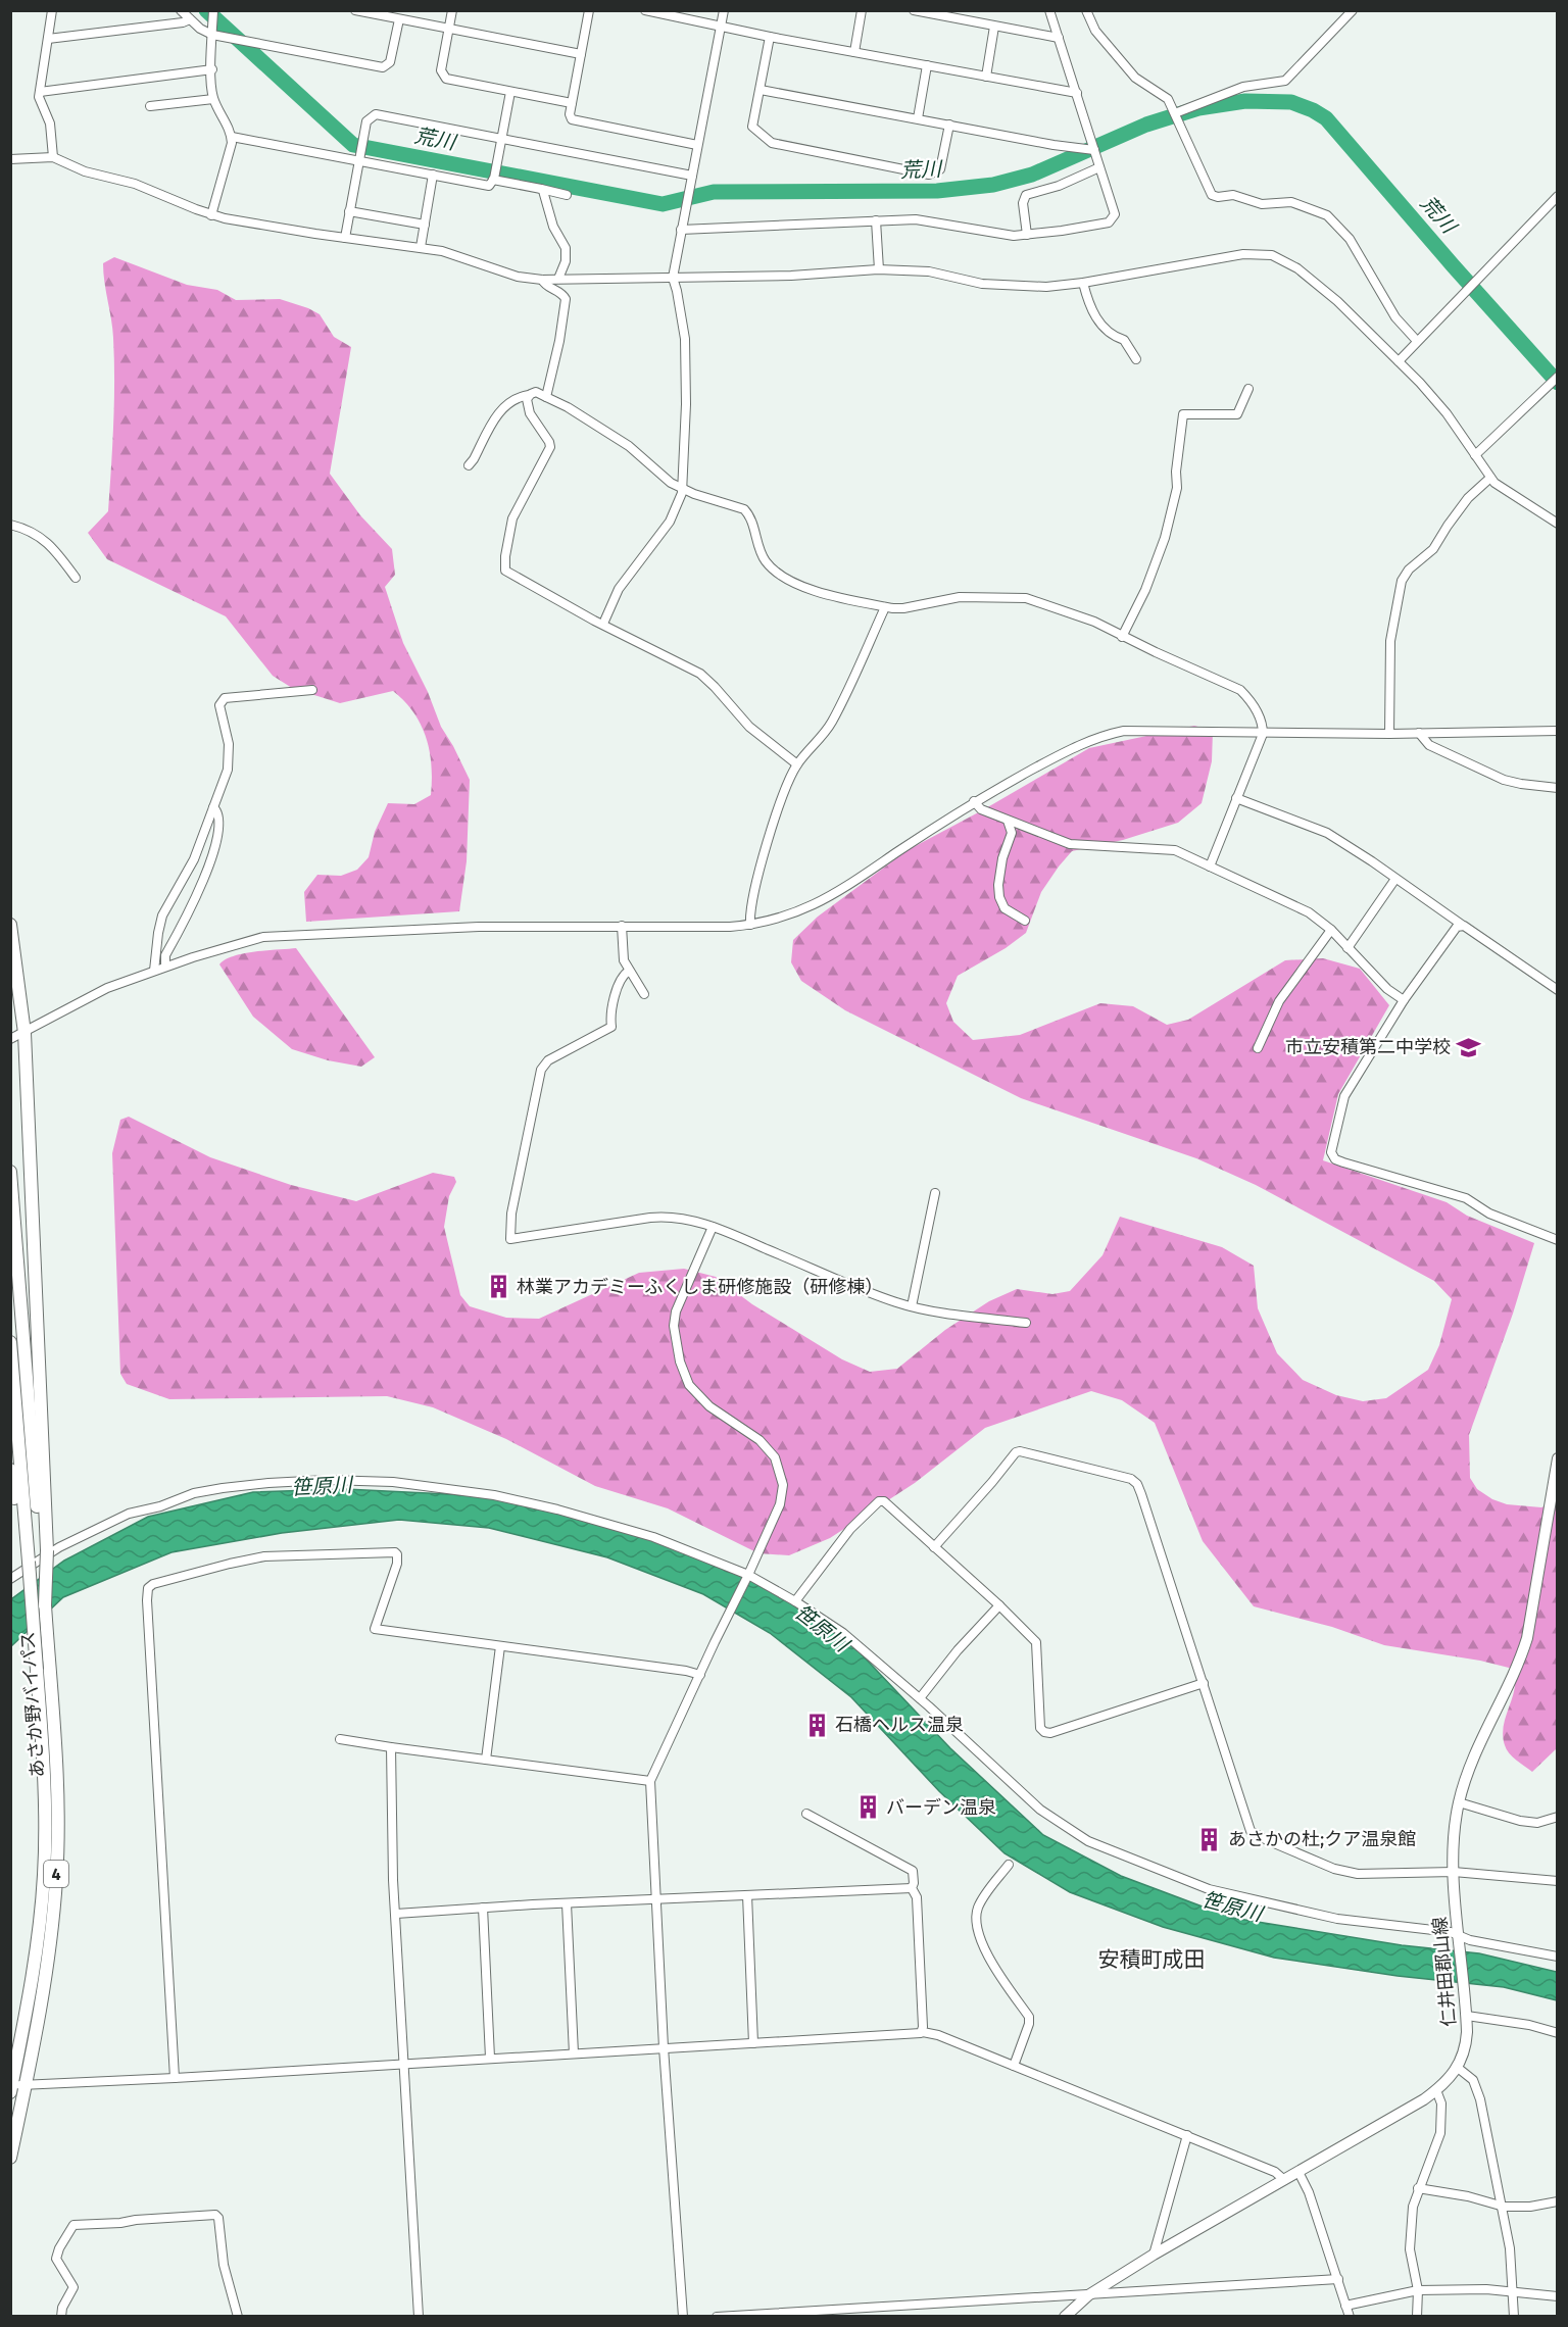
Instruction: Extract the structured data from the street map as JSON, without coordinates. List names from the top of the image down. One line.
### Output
{"streets":{"highway":["あさか野バイパス","4"],"main road":["仁井田郡山線"]},"districts":["安積町成田"],"water":["荒川","笹原川"],"places":{"school or university":["市立安積第二中学校"],"building":["林業アカデミーふくしま研修施設（研修棟）","石橋ヘルス温泉","バーデン温泉","あさかの杜;クア温泉館"]}}
